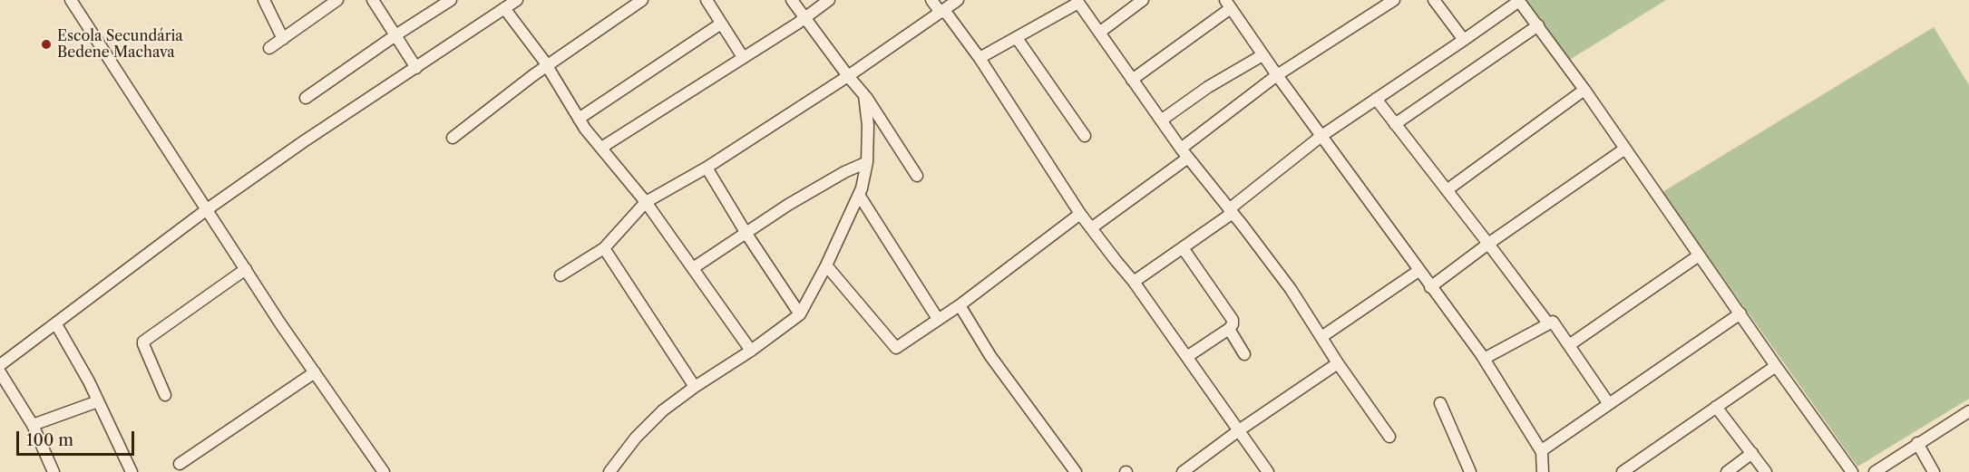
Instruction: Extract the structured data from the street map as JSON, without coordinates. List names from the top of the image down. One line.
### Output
{"places":["Escola Secundária Bedene Machava"],"scale_bar":"100 m"}
